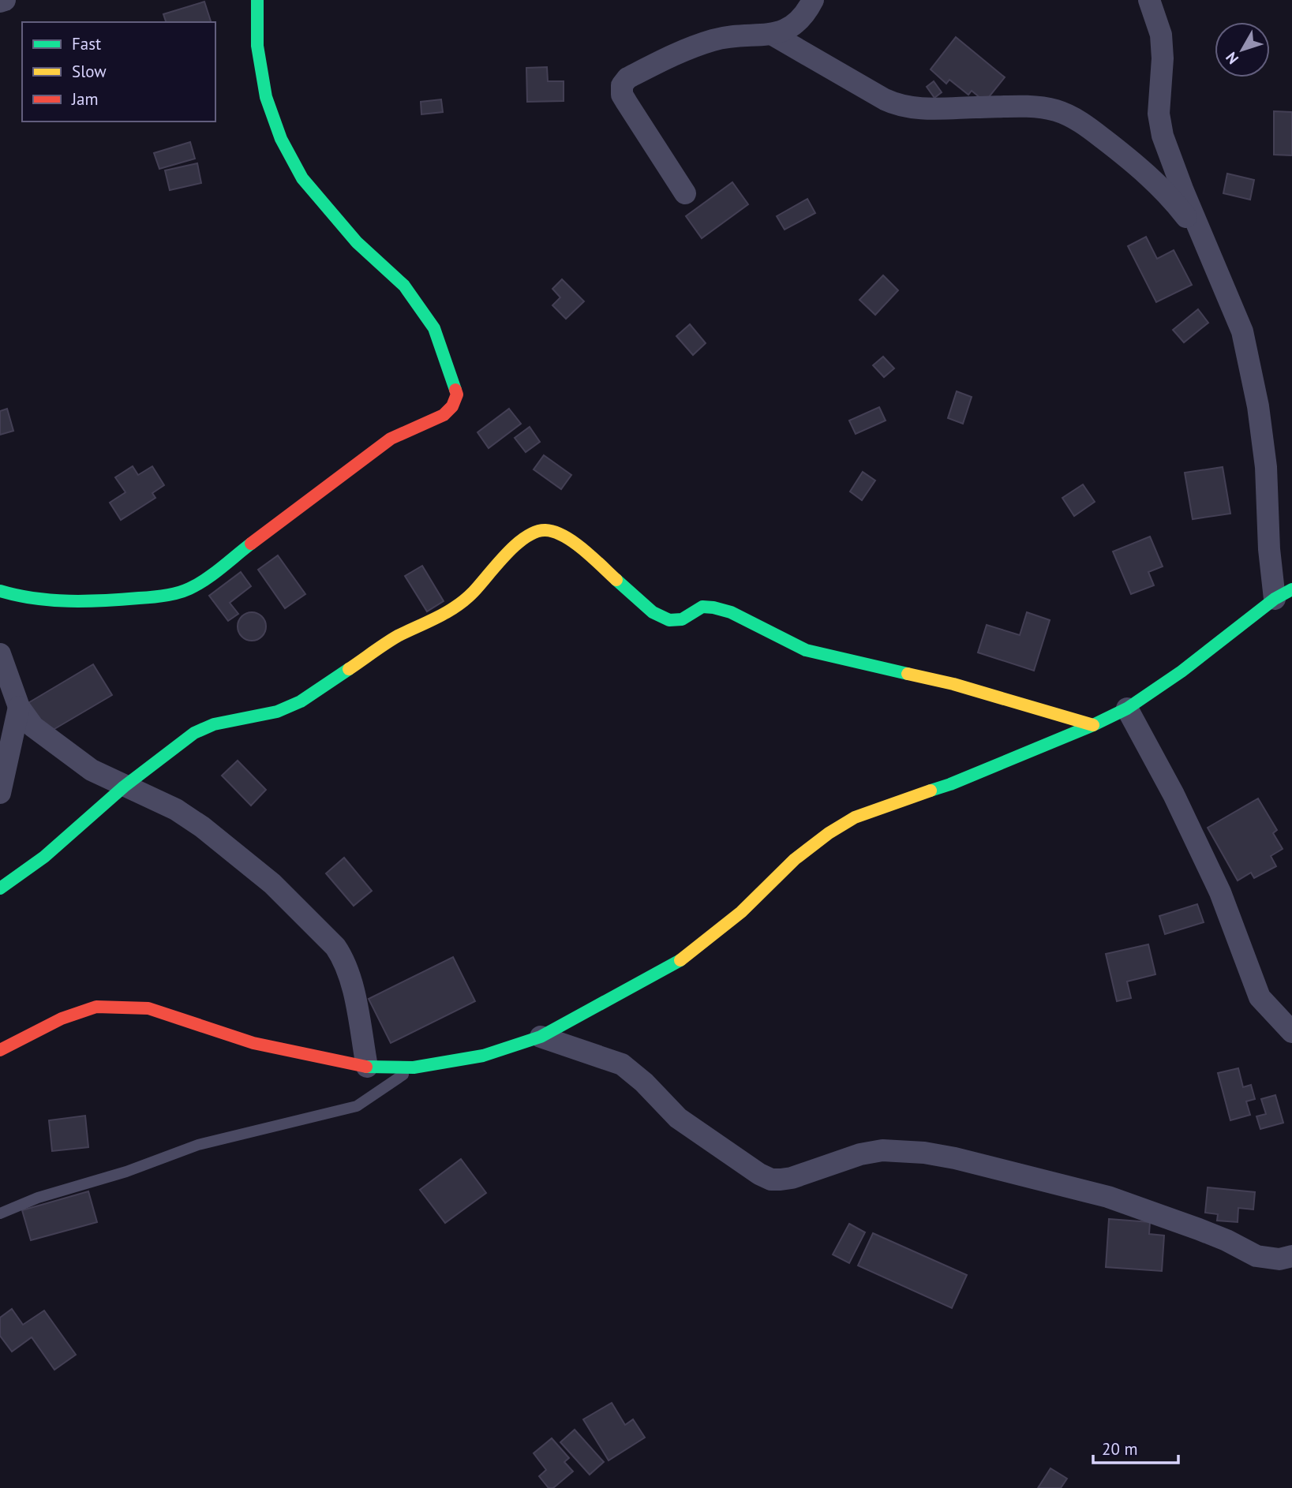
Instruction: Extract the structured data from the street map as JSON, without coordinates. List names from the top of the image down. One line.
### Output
{"legend":["Fast","Slow","Jam"],"scale_bar":"20 m","north":"bottom left"}
